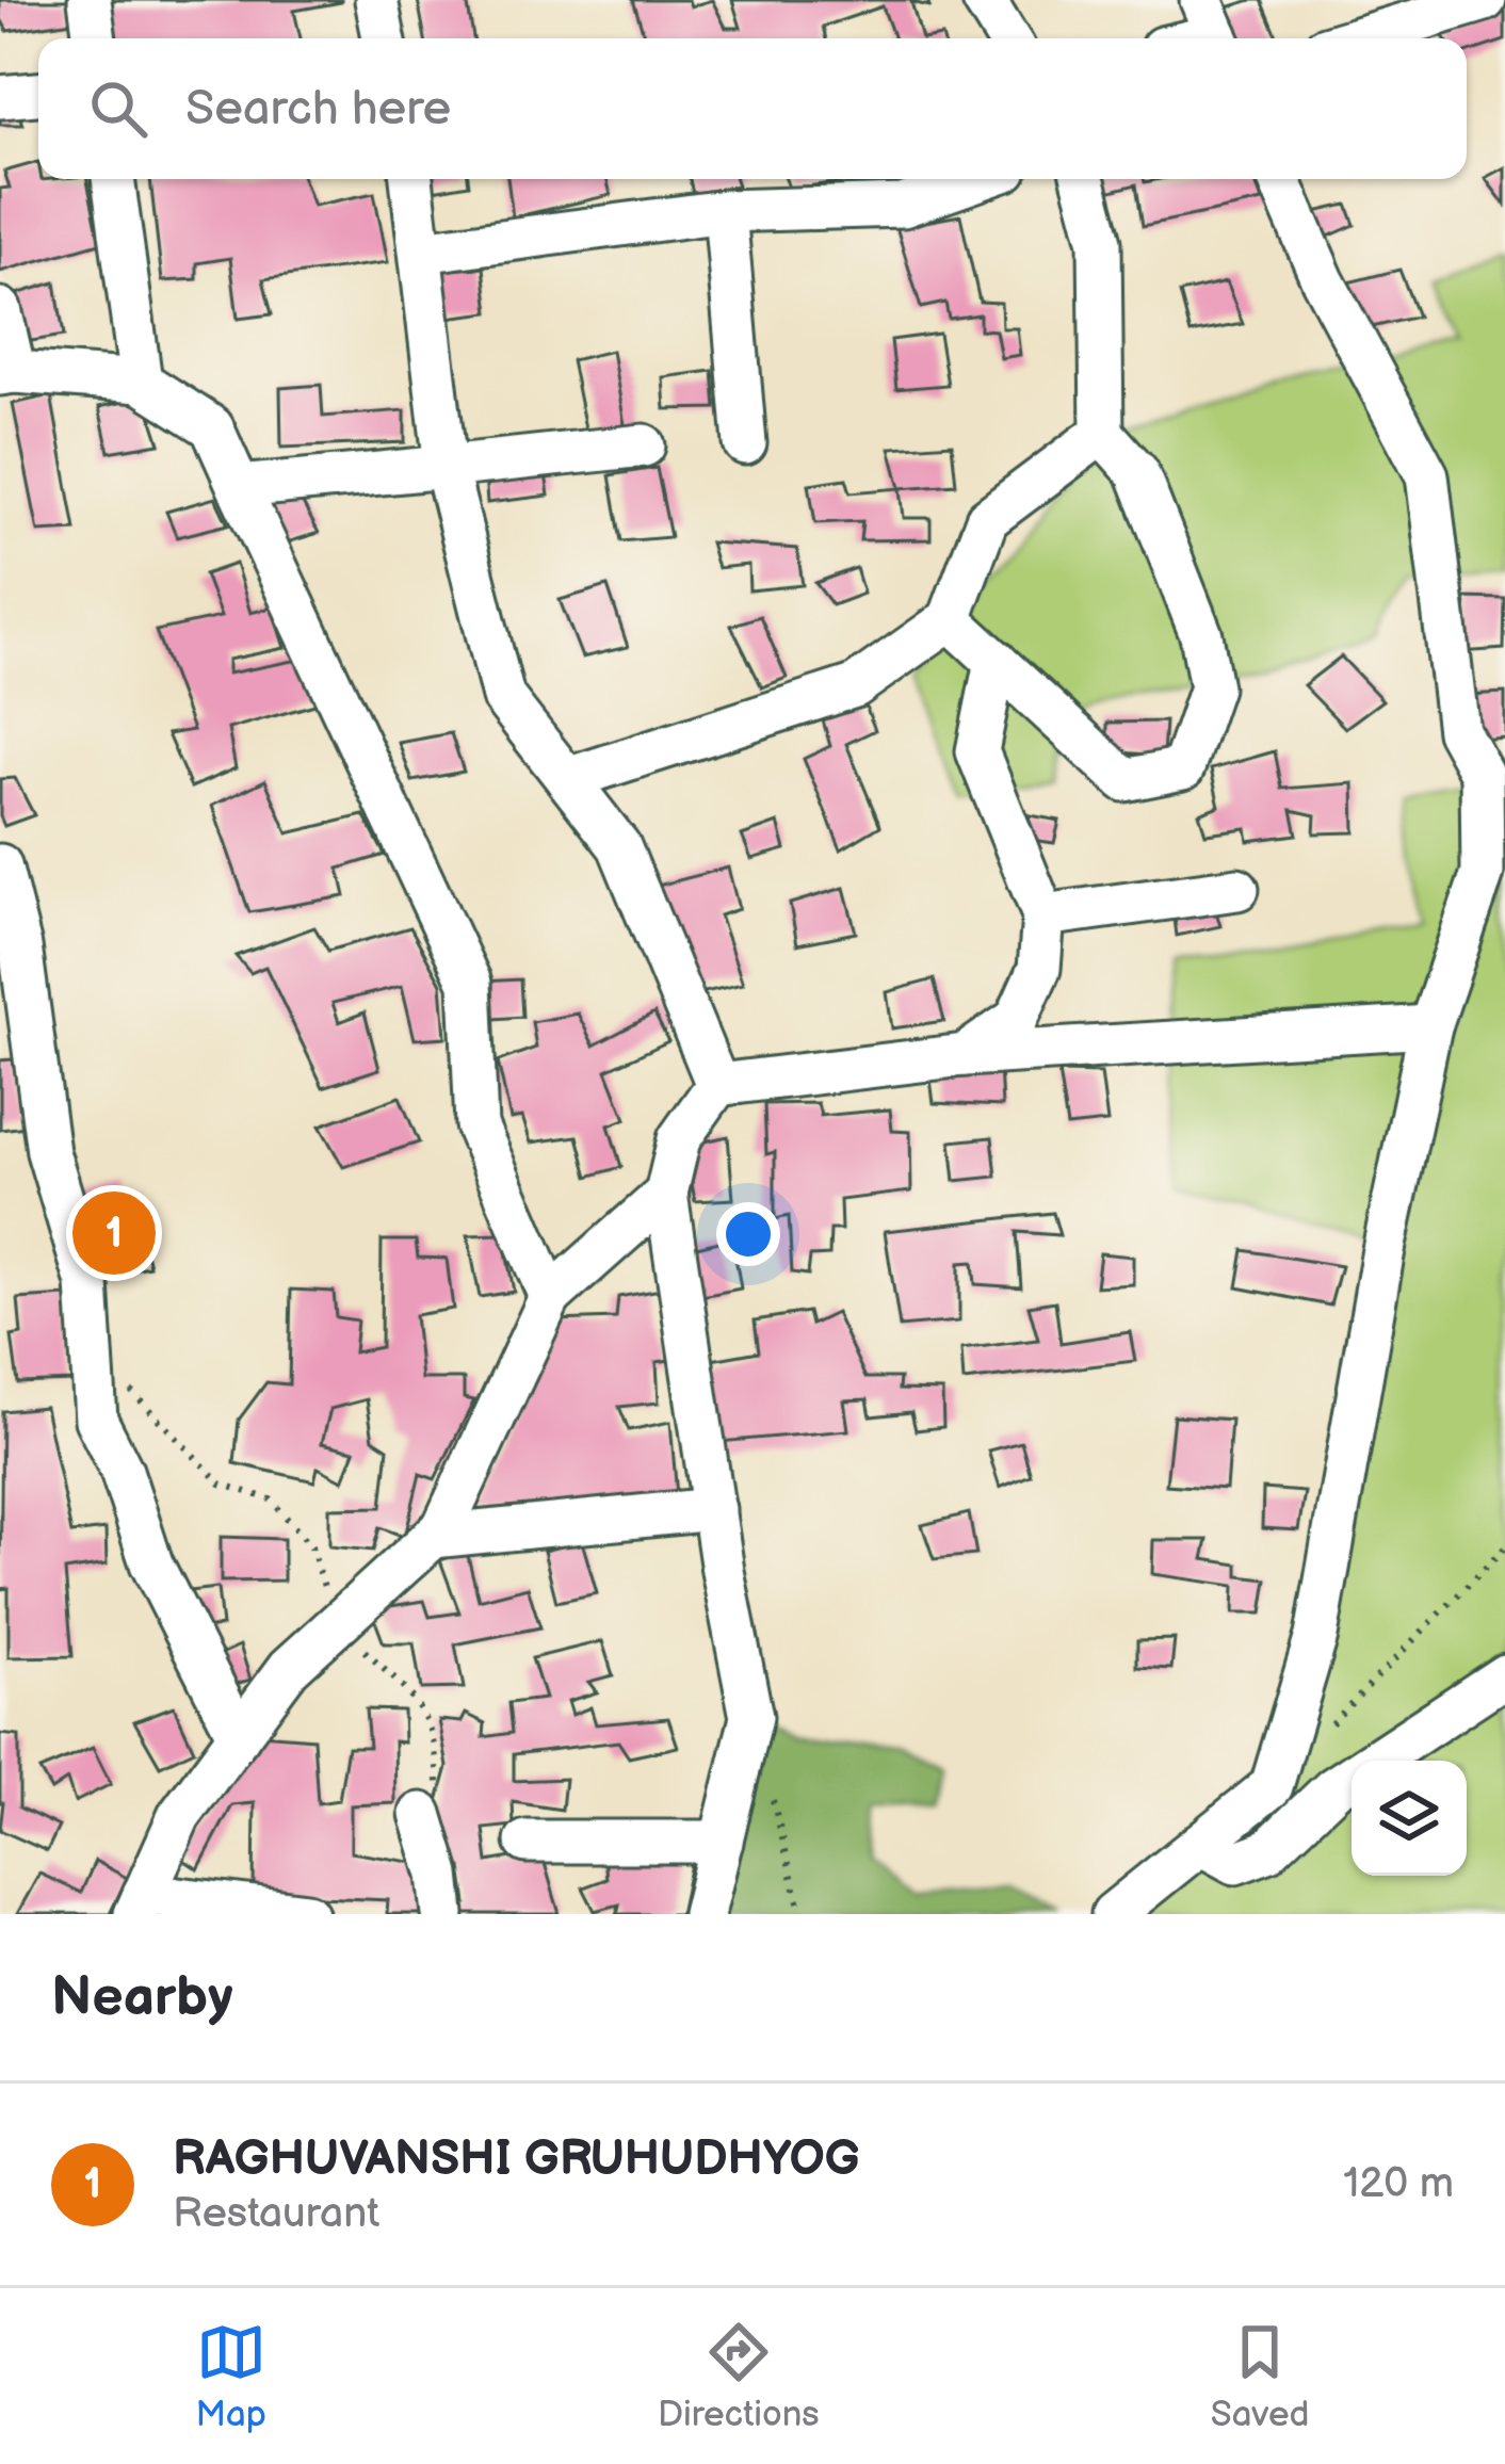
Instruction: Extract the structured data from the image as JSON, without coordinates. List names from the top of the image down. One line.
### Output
{"page":{"search":"Search here","pins":"1","heading":"Nearby","list":[{"mark":"1","name":"RAGHUVANSHI GRUHUDHYOG","note":"Restaurant","value":"120 m"}],"nav":["Map","Directions","Saved"]}}
